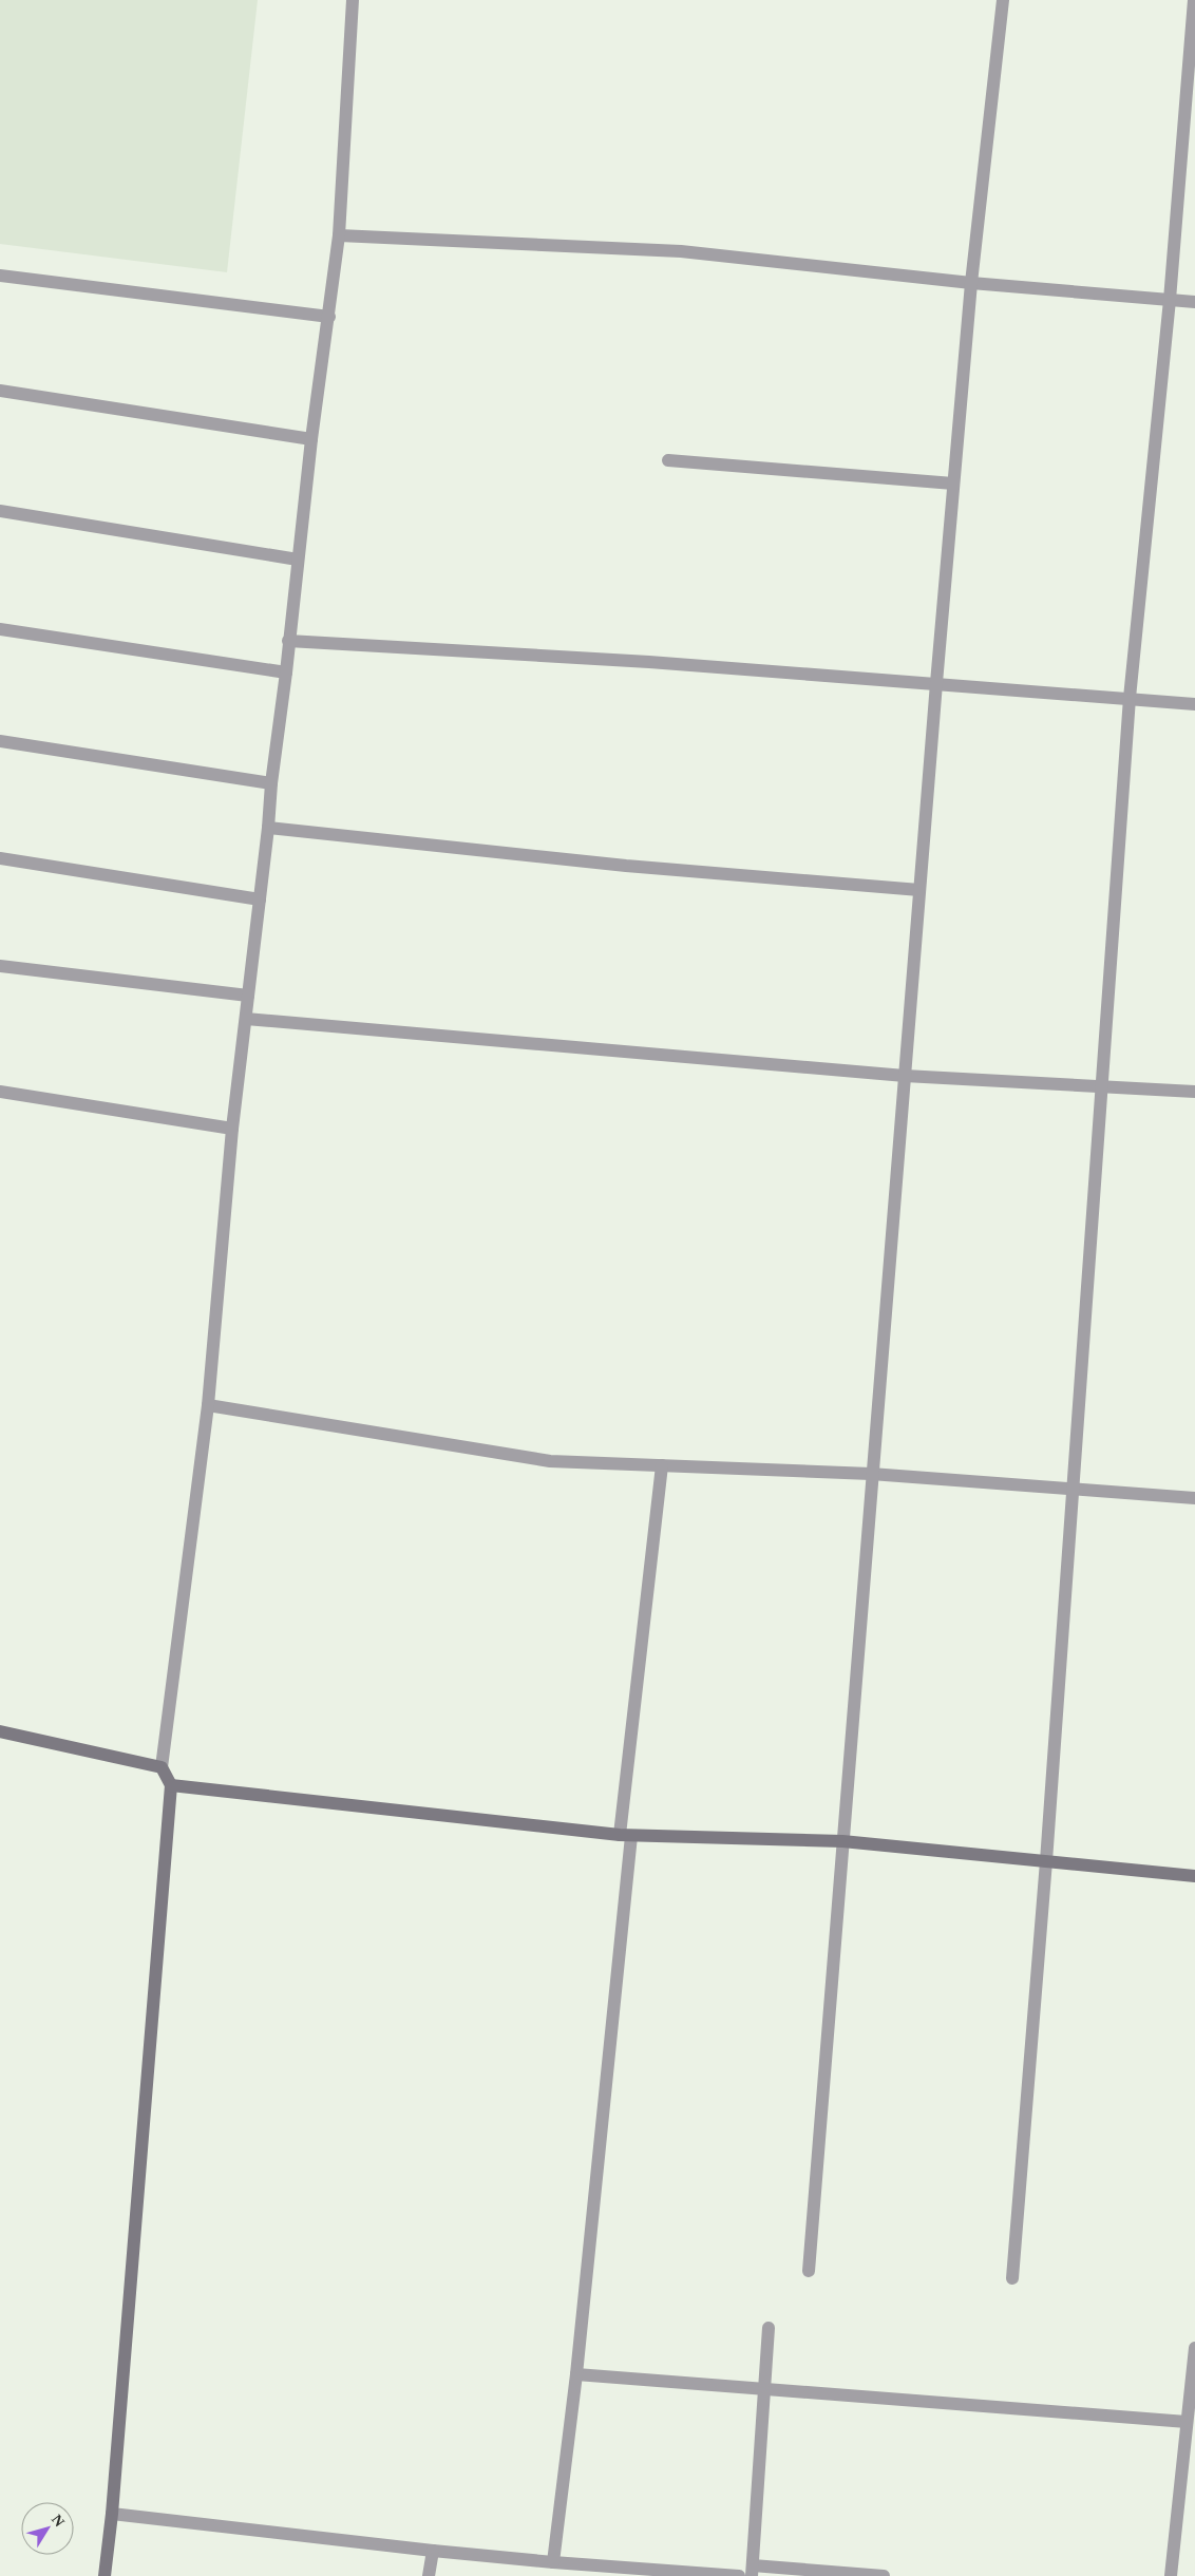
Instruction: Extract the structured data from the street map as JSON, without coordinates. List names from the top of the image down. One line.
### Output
{"north":"top right"}
